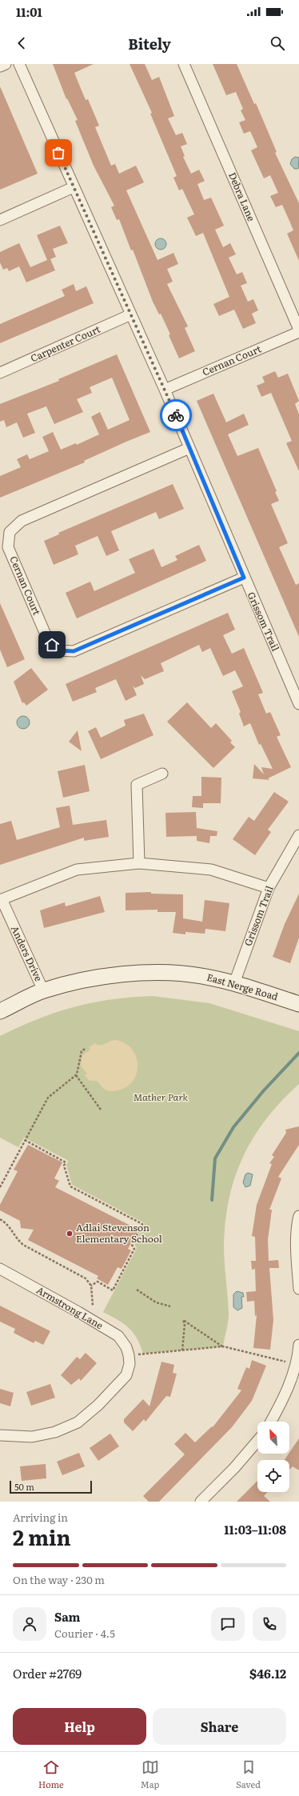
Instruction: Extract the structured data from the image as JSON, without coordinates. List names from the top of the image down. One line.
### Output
{"streets":{"main road":["East Nerge Road"],"street":["Debra Lane","Carpenter Court","Cernan Court","Grissom Trail","Anders Drive","Armstrong Lane"]},"crossings":[["Debra Lane","Cernan Court"],["Carpenter Court","Grissom Trail"],["Cernan Court","Grissom Trail"],["Grissom Trail","East Nerge Road"],["Anders Drive","East Nerge Road"]],"parks":["Mather Park"],"places":["Adlai Stevenson Elementary School"],"scale_bar":"50 m","north":"top left","page":{"status":"11:01","header":"Bitely","scale":"50 m","heading":["2 min","Arriving in","11:03–11:08"],"panel":["Sam","Courier · 4.5","Order #2769","$46.12"],"bar":"On the way · 230 m","buttons":["Help","Share"],"tabs":["Home","Map","Saved"]}}
